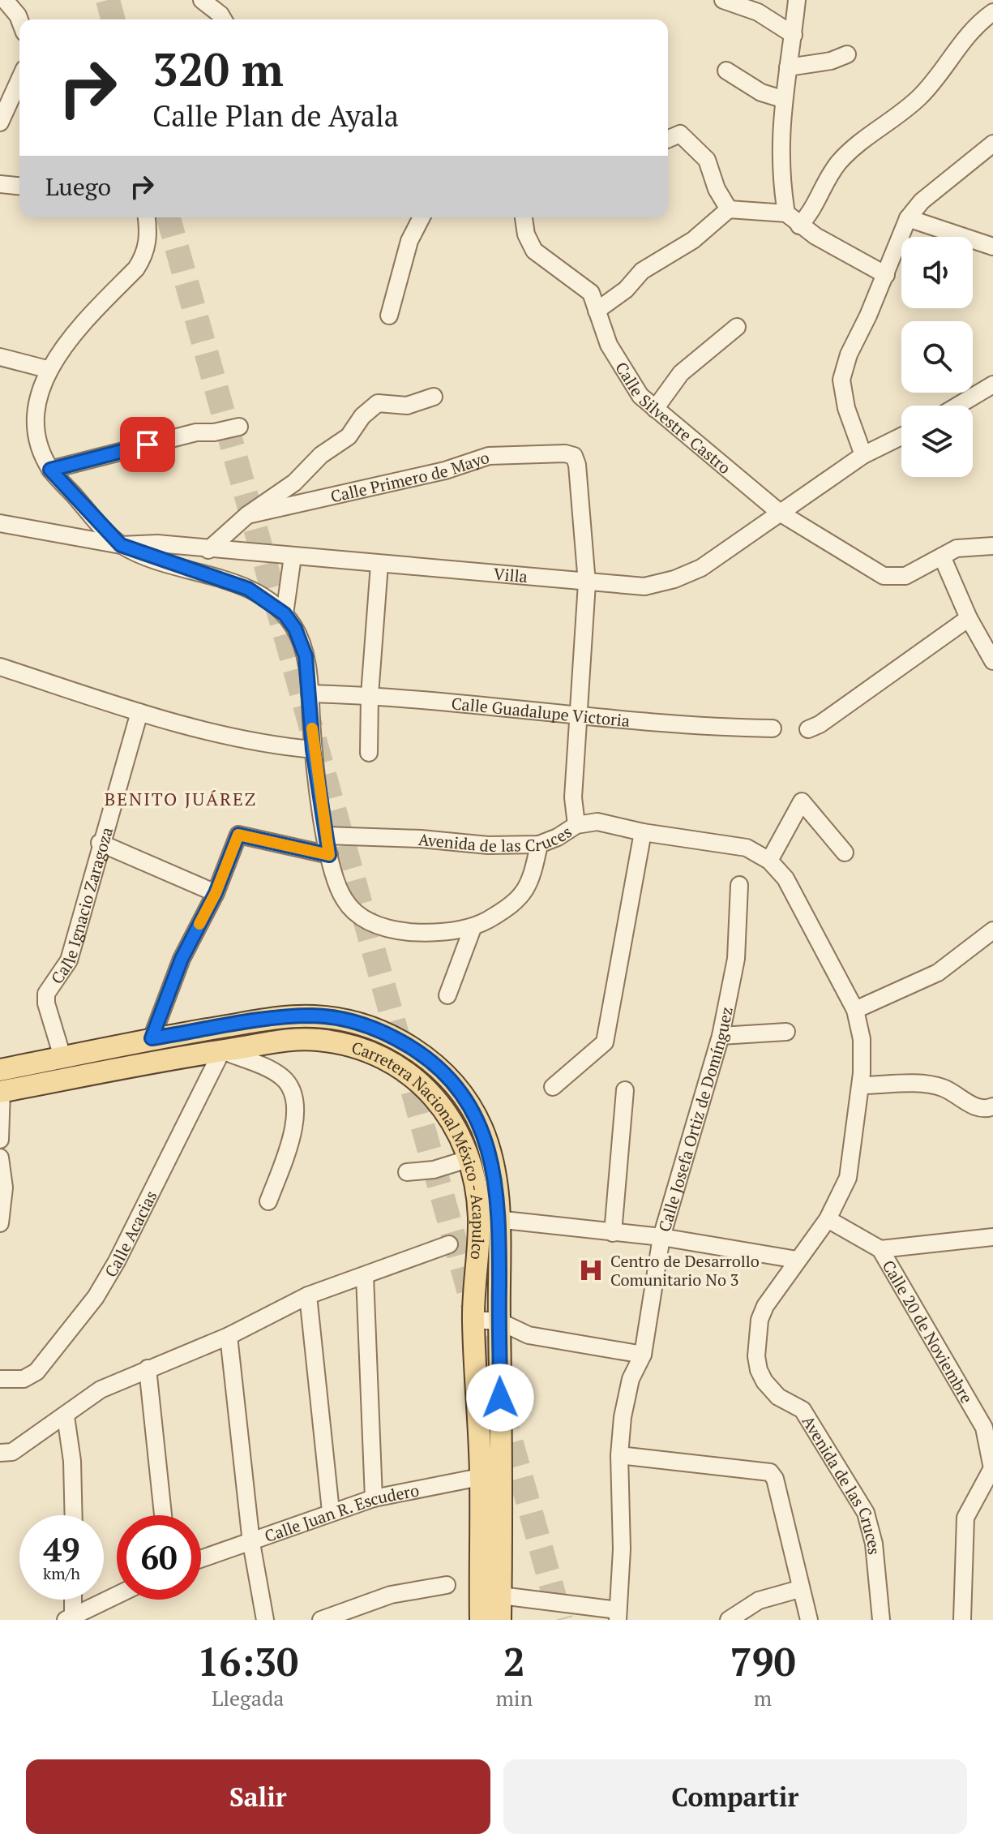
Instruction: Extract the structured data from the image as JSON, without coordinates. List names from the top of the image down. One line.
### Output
{"streets":{"main road":["Carretera Nacional México - Acapulco"],"street":["Calle Silvestre Castro","Calle Primero de Mayo","Villa","Calle Guadalupe Victoria","Avenida de las Cruces","Calle Ignacio Zaragoza","Calle Josefa Ortiz de Domínguez","Calle Acacias","Calle 20 de Noviembre","Calle Juan R. Escudero"]},"crossings":[["Calle Silvestre Castro","Villa"],["Calle Primero de Mayo","Villa"],["Avenida de las Cruces","Calle 20 de Noviembre"],["Calle Ignacio Zaragoza","Carretera Nacional México - Acapulco"],["Carretera Nacional México - Acapulco","Calle Acacias"],["Carretera Nacional México - Acapulco","Calle Juan R. Escudero"]],"districts":["BENITO JUÁREZ"],"places":{"hospital":["Centro de Desarrollo Comunitario No 3"]},"page":{"turn":["320 m","Calle Plan de Ayala"],"then":"Luego","speed":"49 km/h","limit":"60","eta":["16:30","Llegada","2","min","790","m"],"buttons":["Salir","Compartir"]}}
